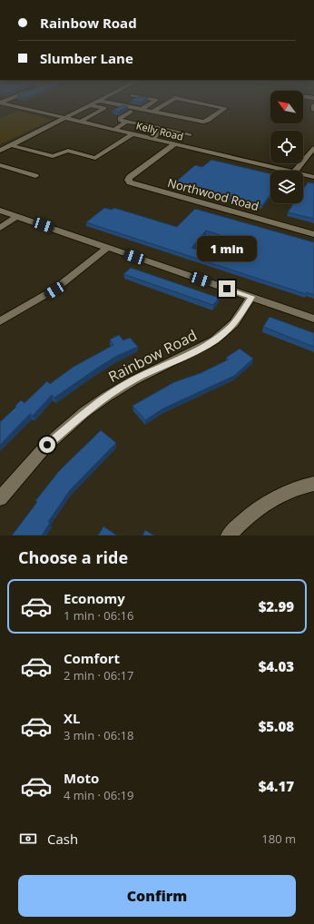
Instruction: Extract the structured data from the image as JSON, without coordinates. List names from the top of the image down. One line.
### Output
{"streets":{"street":["Kelly Road","Northwood Road","Rainbow Road"]},"crossings":[["Kelly Road","Northwood Road"]],"north":"top left","page":{"banner":["Rainbow Road","Slumber Lane"],"bubble":"1 min","heading":"Choose a ride","list":[{"name":"Economy","note":"1 min · 06:16","value":"$2.99"},{"name":"Comfort","note":"2 min · 06:17","value":"$4.03"},{"name":"XL","note":"3 min · 06:18","value":"$5.08"},{"name":"Moto","note":"4 min · 06:19","value":"$4.17"}],"pay":["Cash","180 m"],"buttons":"Confirm"}}
